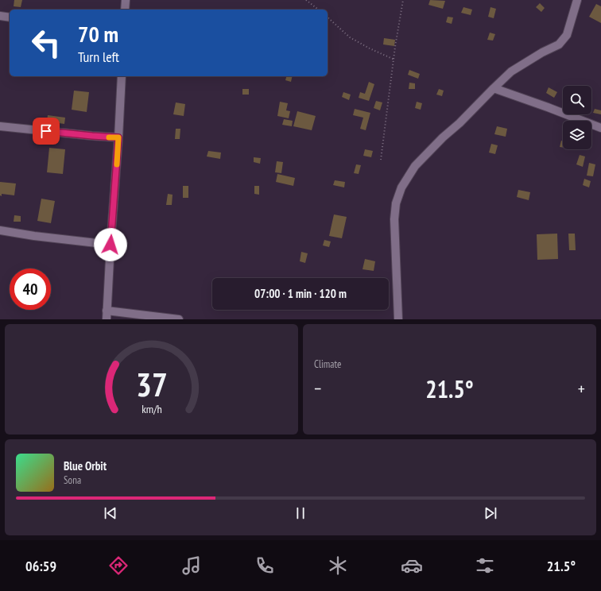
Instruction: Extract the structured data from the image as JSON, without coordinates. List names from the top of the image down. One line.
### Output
{"page":{"turn":["70 m","Turn left"],"limit":"40","trip":"07:00 · 1 min · 120 m","tile":"Climate","heat":["−","21.5°","+"],"song":["Blue Orbit","Sona"],"tabs":["06:59","21.5°"],"gauge":["37","km/h"]}}
